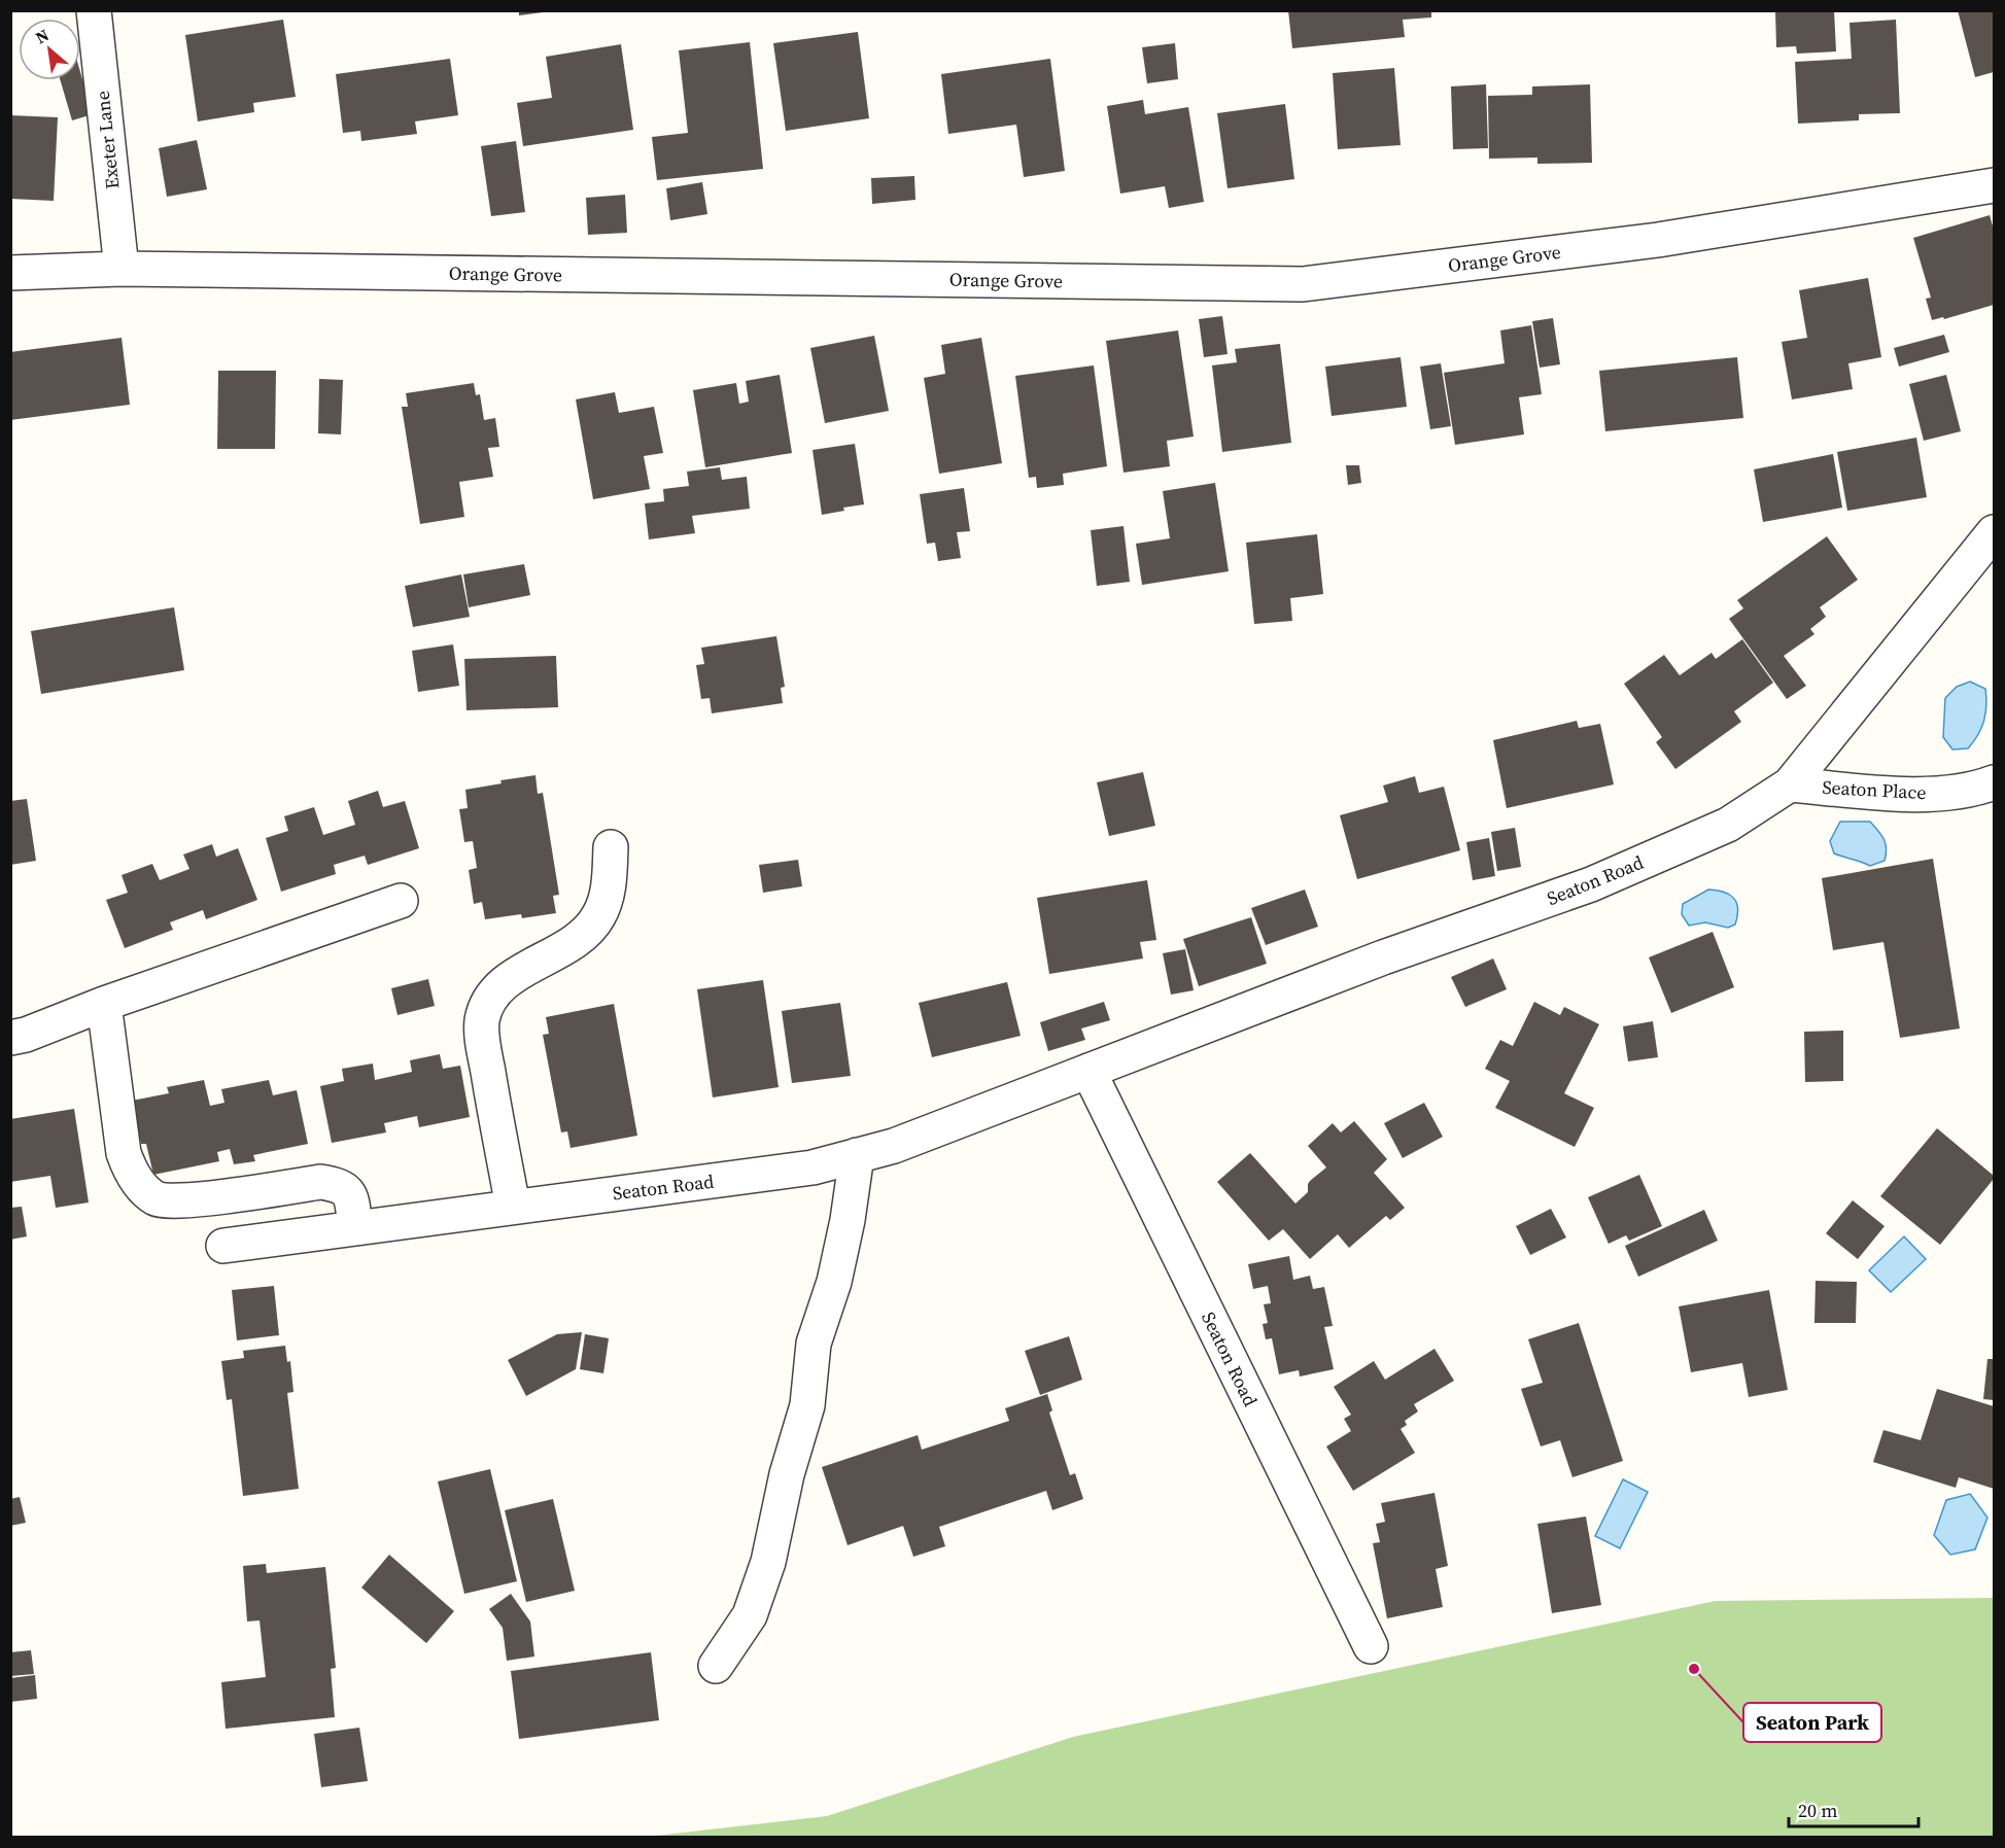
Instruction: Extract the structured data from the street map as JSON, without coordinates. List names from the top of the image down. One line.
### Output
{"streets":{"street":["Exeter Lane","Orange Grove","Seaton Place","Seaton Road"]},"crossings":[["Exeter Lane","Orange Grove"],["Seaton Place","Seaton Road"]],"places":["Seaton Park"],"scale_bar":"20 m","north":"top left"}
